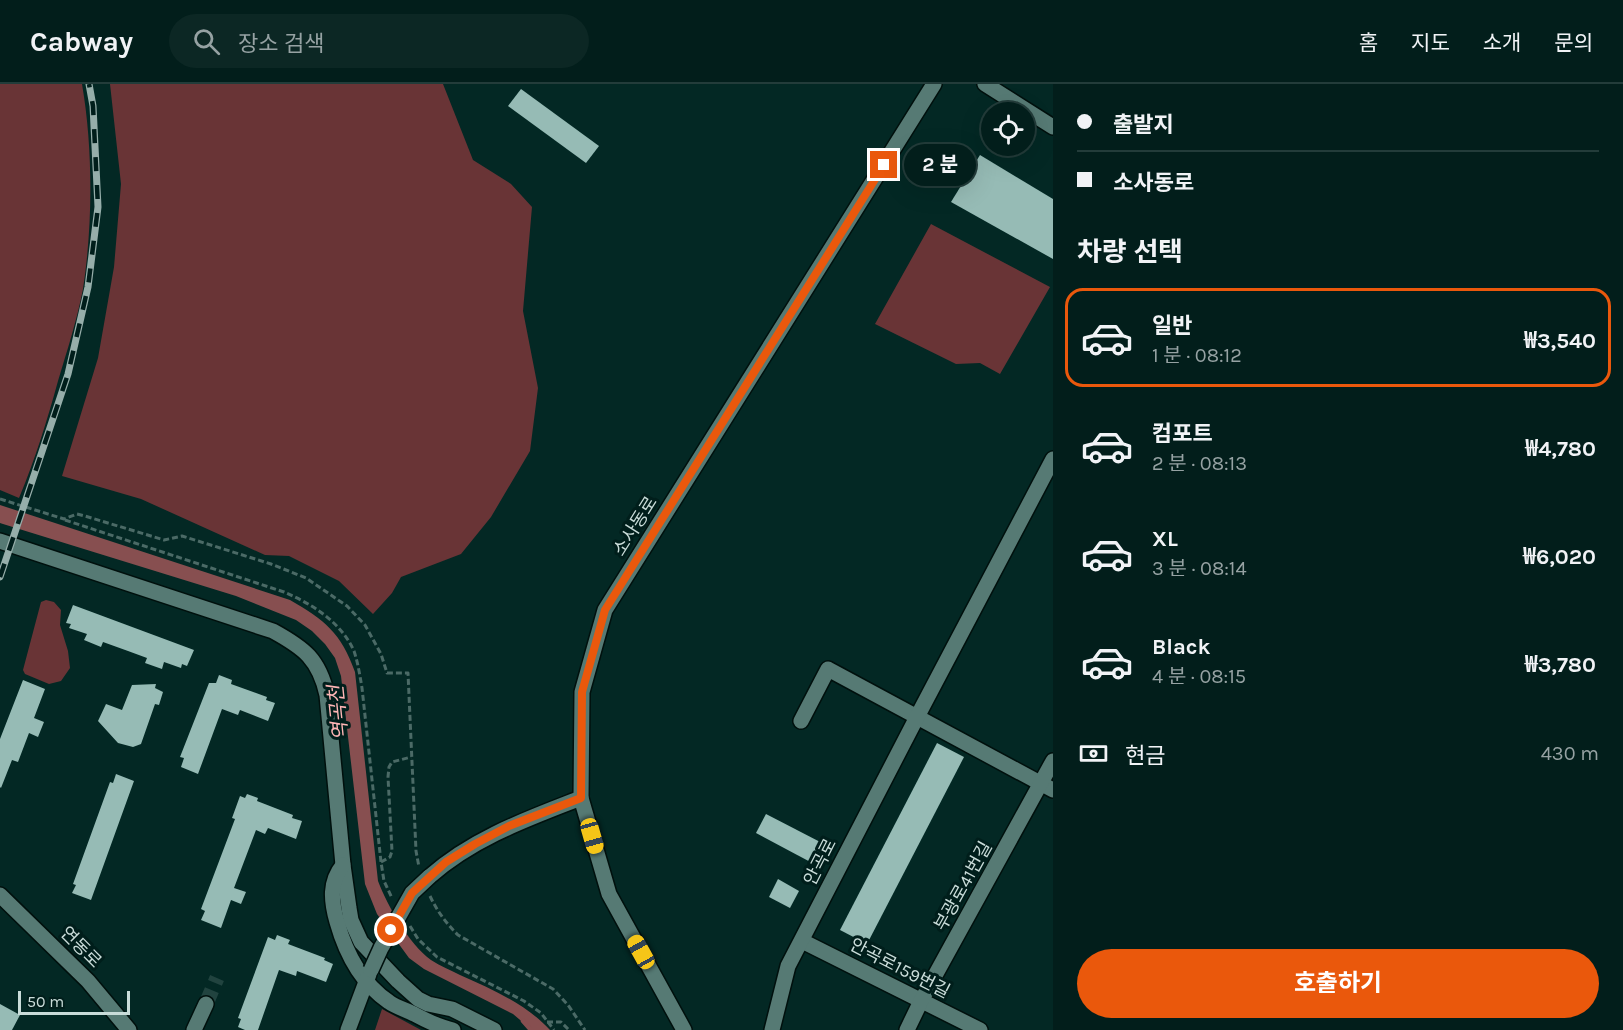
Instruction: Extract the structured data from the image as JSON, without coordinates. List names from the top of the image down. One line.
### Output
{"streets":{"street":["소사동로","안곡로","부광로41번길","연동로","안곡로159번길"]},"crossings":[["안곡로","안곡로159번길"],["부광로41번길","안곡로159번길"]],"water":["역곡천"],"scale_bar":"50 m","page":{"header":"Cabway","search":"장소 검색","nav":["홈","지도","소개","문의"],"banner":["출발지","소사동로"],"bubble":"2 분","heading":"차량 선택","list":[{"name":"일반","note":"1 분 · 08:12","value":"₩3,540"},{"name":"컴포트","note":"2 분 · 08:13","value":"₩4,780"},{"name":"XL","note":"3 분 · 08:14","value":"₩6,020"},{"name":"Black","note":"4 분 · 08:15","value":"₩3,780"}],"pay":["현금","430 m"],"buttons":"호출하기","scale":"50 m"}}
